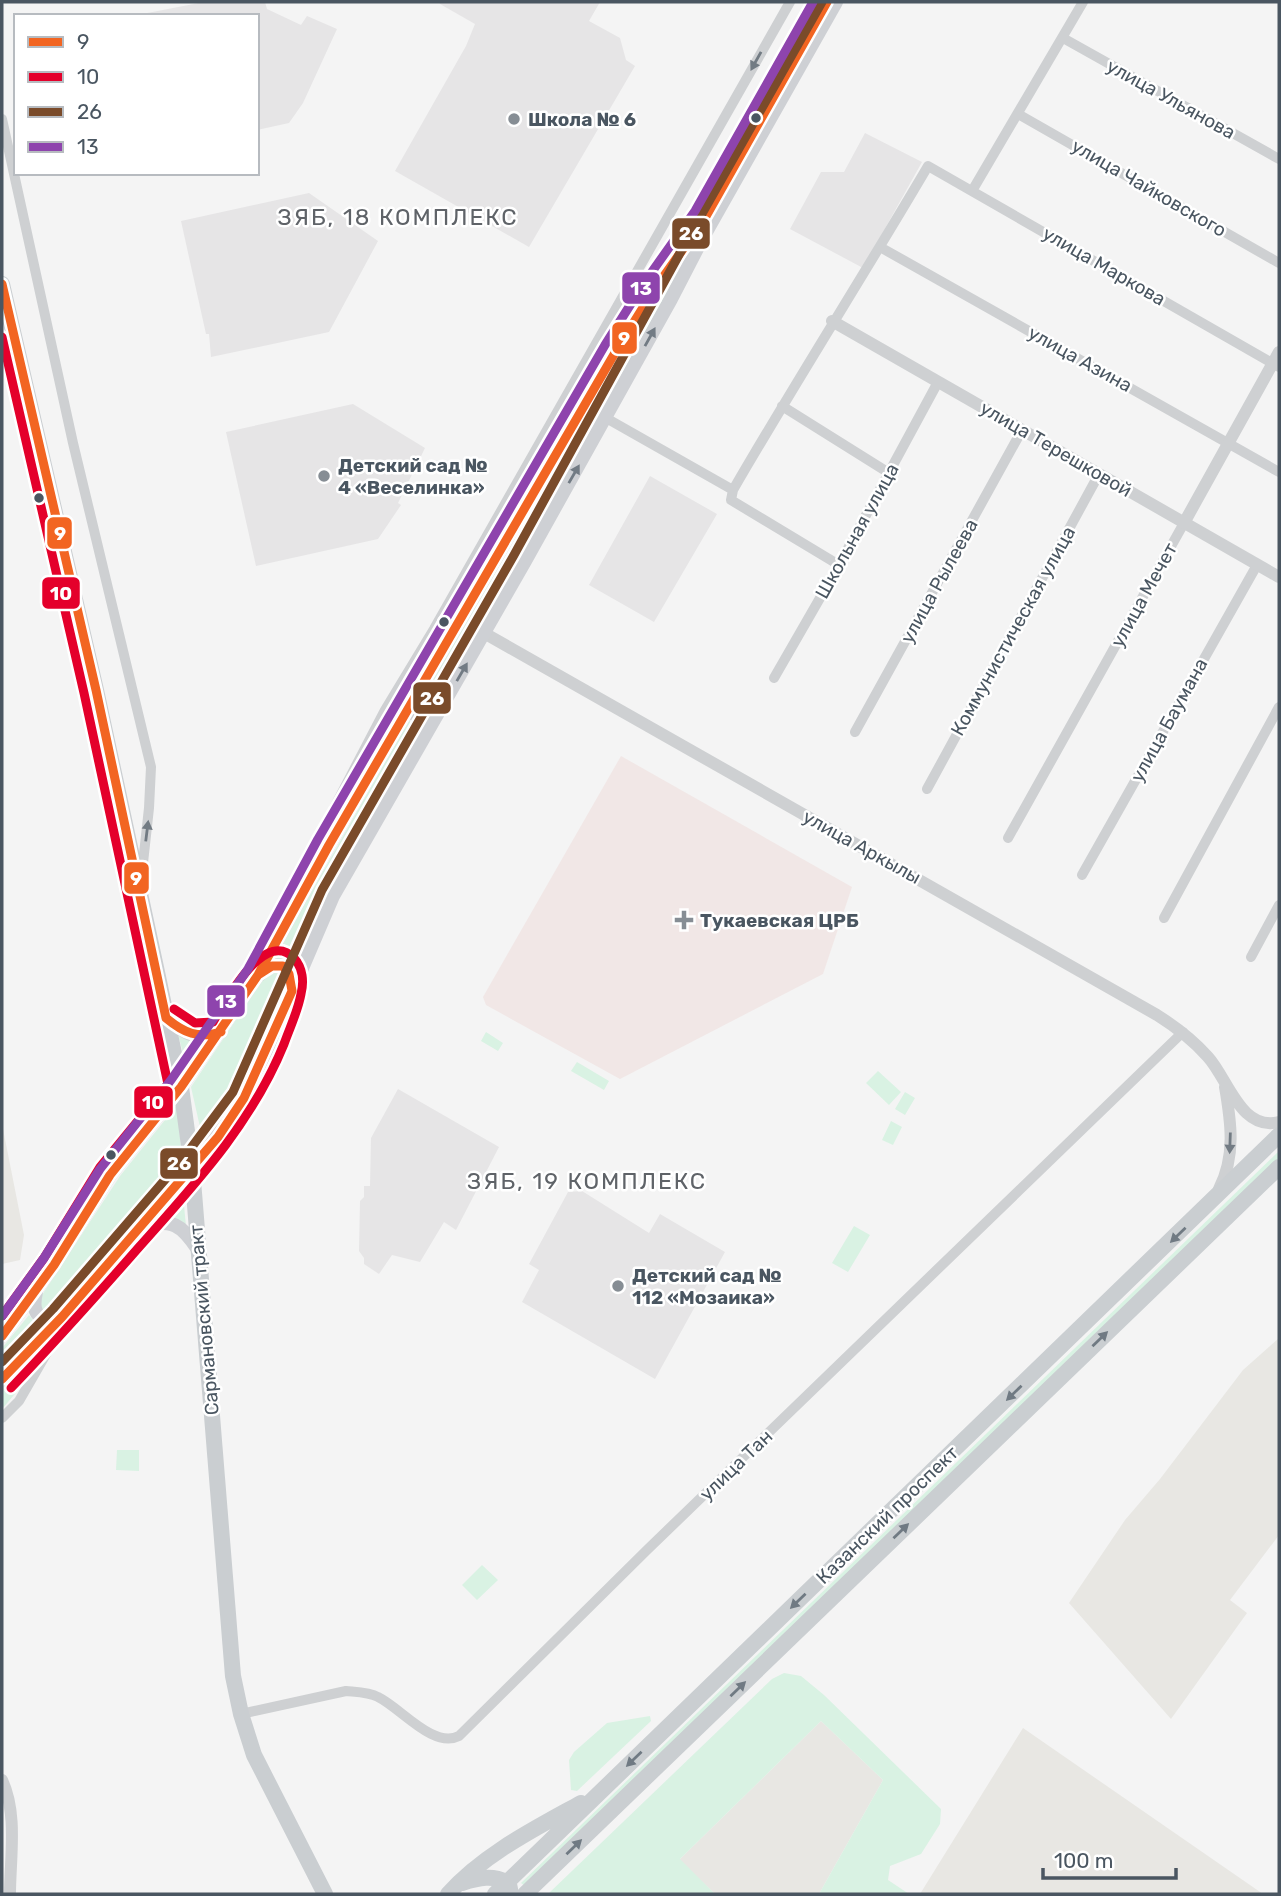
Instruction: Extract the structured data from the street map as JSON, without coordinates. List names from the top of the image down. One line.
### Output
{"streets":{"main road":["Сармановский тракт","Казанский проспект"],"street":["улица Ульянова","улица Чайковского","улица Маркова","улица Азина","улица Терешковой","Школьная улица","улица Рылеева","улица Мечет","Коммунистическая улица","улица Баумана","улица Аркылы","улица Тан"]},"crossings":[["улица Маркова","улица Азина"],["улица Маркова","улица Мечет"],["улица Азина","улица Мечет"],["улица Терешковой","Школьная улица"],["улица Терешковой","улица Рылеева"],["улица Терешковой","улица Мечет"],["улица Терешковой","Коммунистическая улица"],["улица Терешковой","улица Баумана"],["улица Аркылы","улица Тан"],["Сармановский тракт","улица Тан"]],"districts":["ЗЯБ, 18 КОМПЛЕКС","ЗЯБ, 19 КОМПЛЕКС"],"places":{"other":["Школа № 6","Детский сад № 4 «Веселинка»","Детский сад № 112 «Мозаика»"],"health":["Тукаевская ЦРБ"]},"lines":["transit line 9","transit line 26","transit line 13","transit line 10"],"legend":["9","10","26","13"],"scale_bar":"100 m"}
